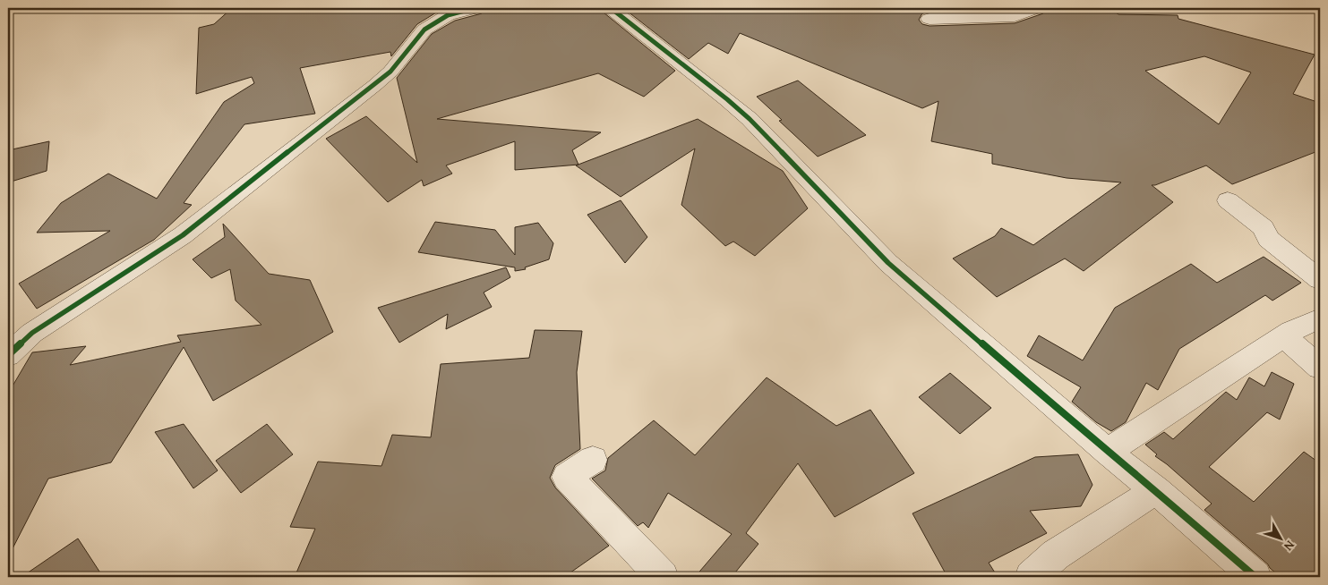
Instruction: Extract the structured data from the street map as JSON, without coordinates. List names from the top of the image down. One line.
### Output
{"north":"bottom right"}
